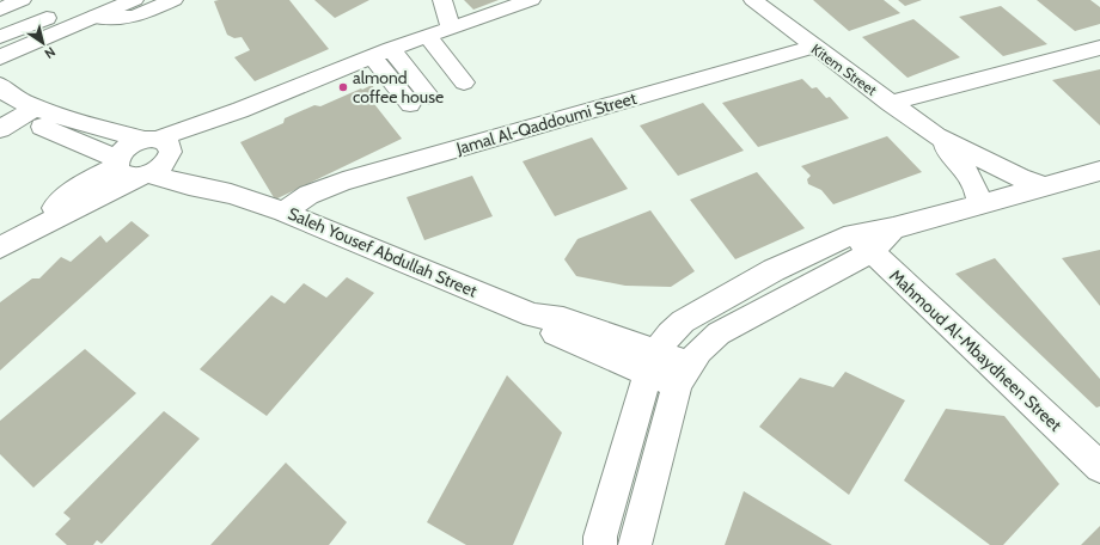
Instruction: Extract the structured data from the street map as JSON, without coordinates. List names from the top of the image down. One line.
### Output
{"streets":{"street":["Kitem Street","Jamal Al-Qaddoumi Street","Saleh Yousef Abdullah Street","Mahmoud Al-Mbaydheen Street"]},"crossings":[["Kitem Street","Jamal Al-Qaddoumi Street"],["Jamal Al-Qaddoumi Street","Saleh Yousef Abdullah Street"]],"places":["almond coffee house"],"north":"bottom right"}
